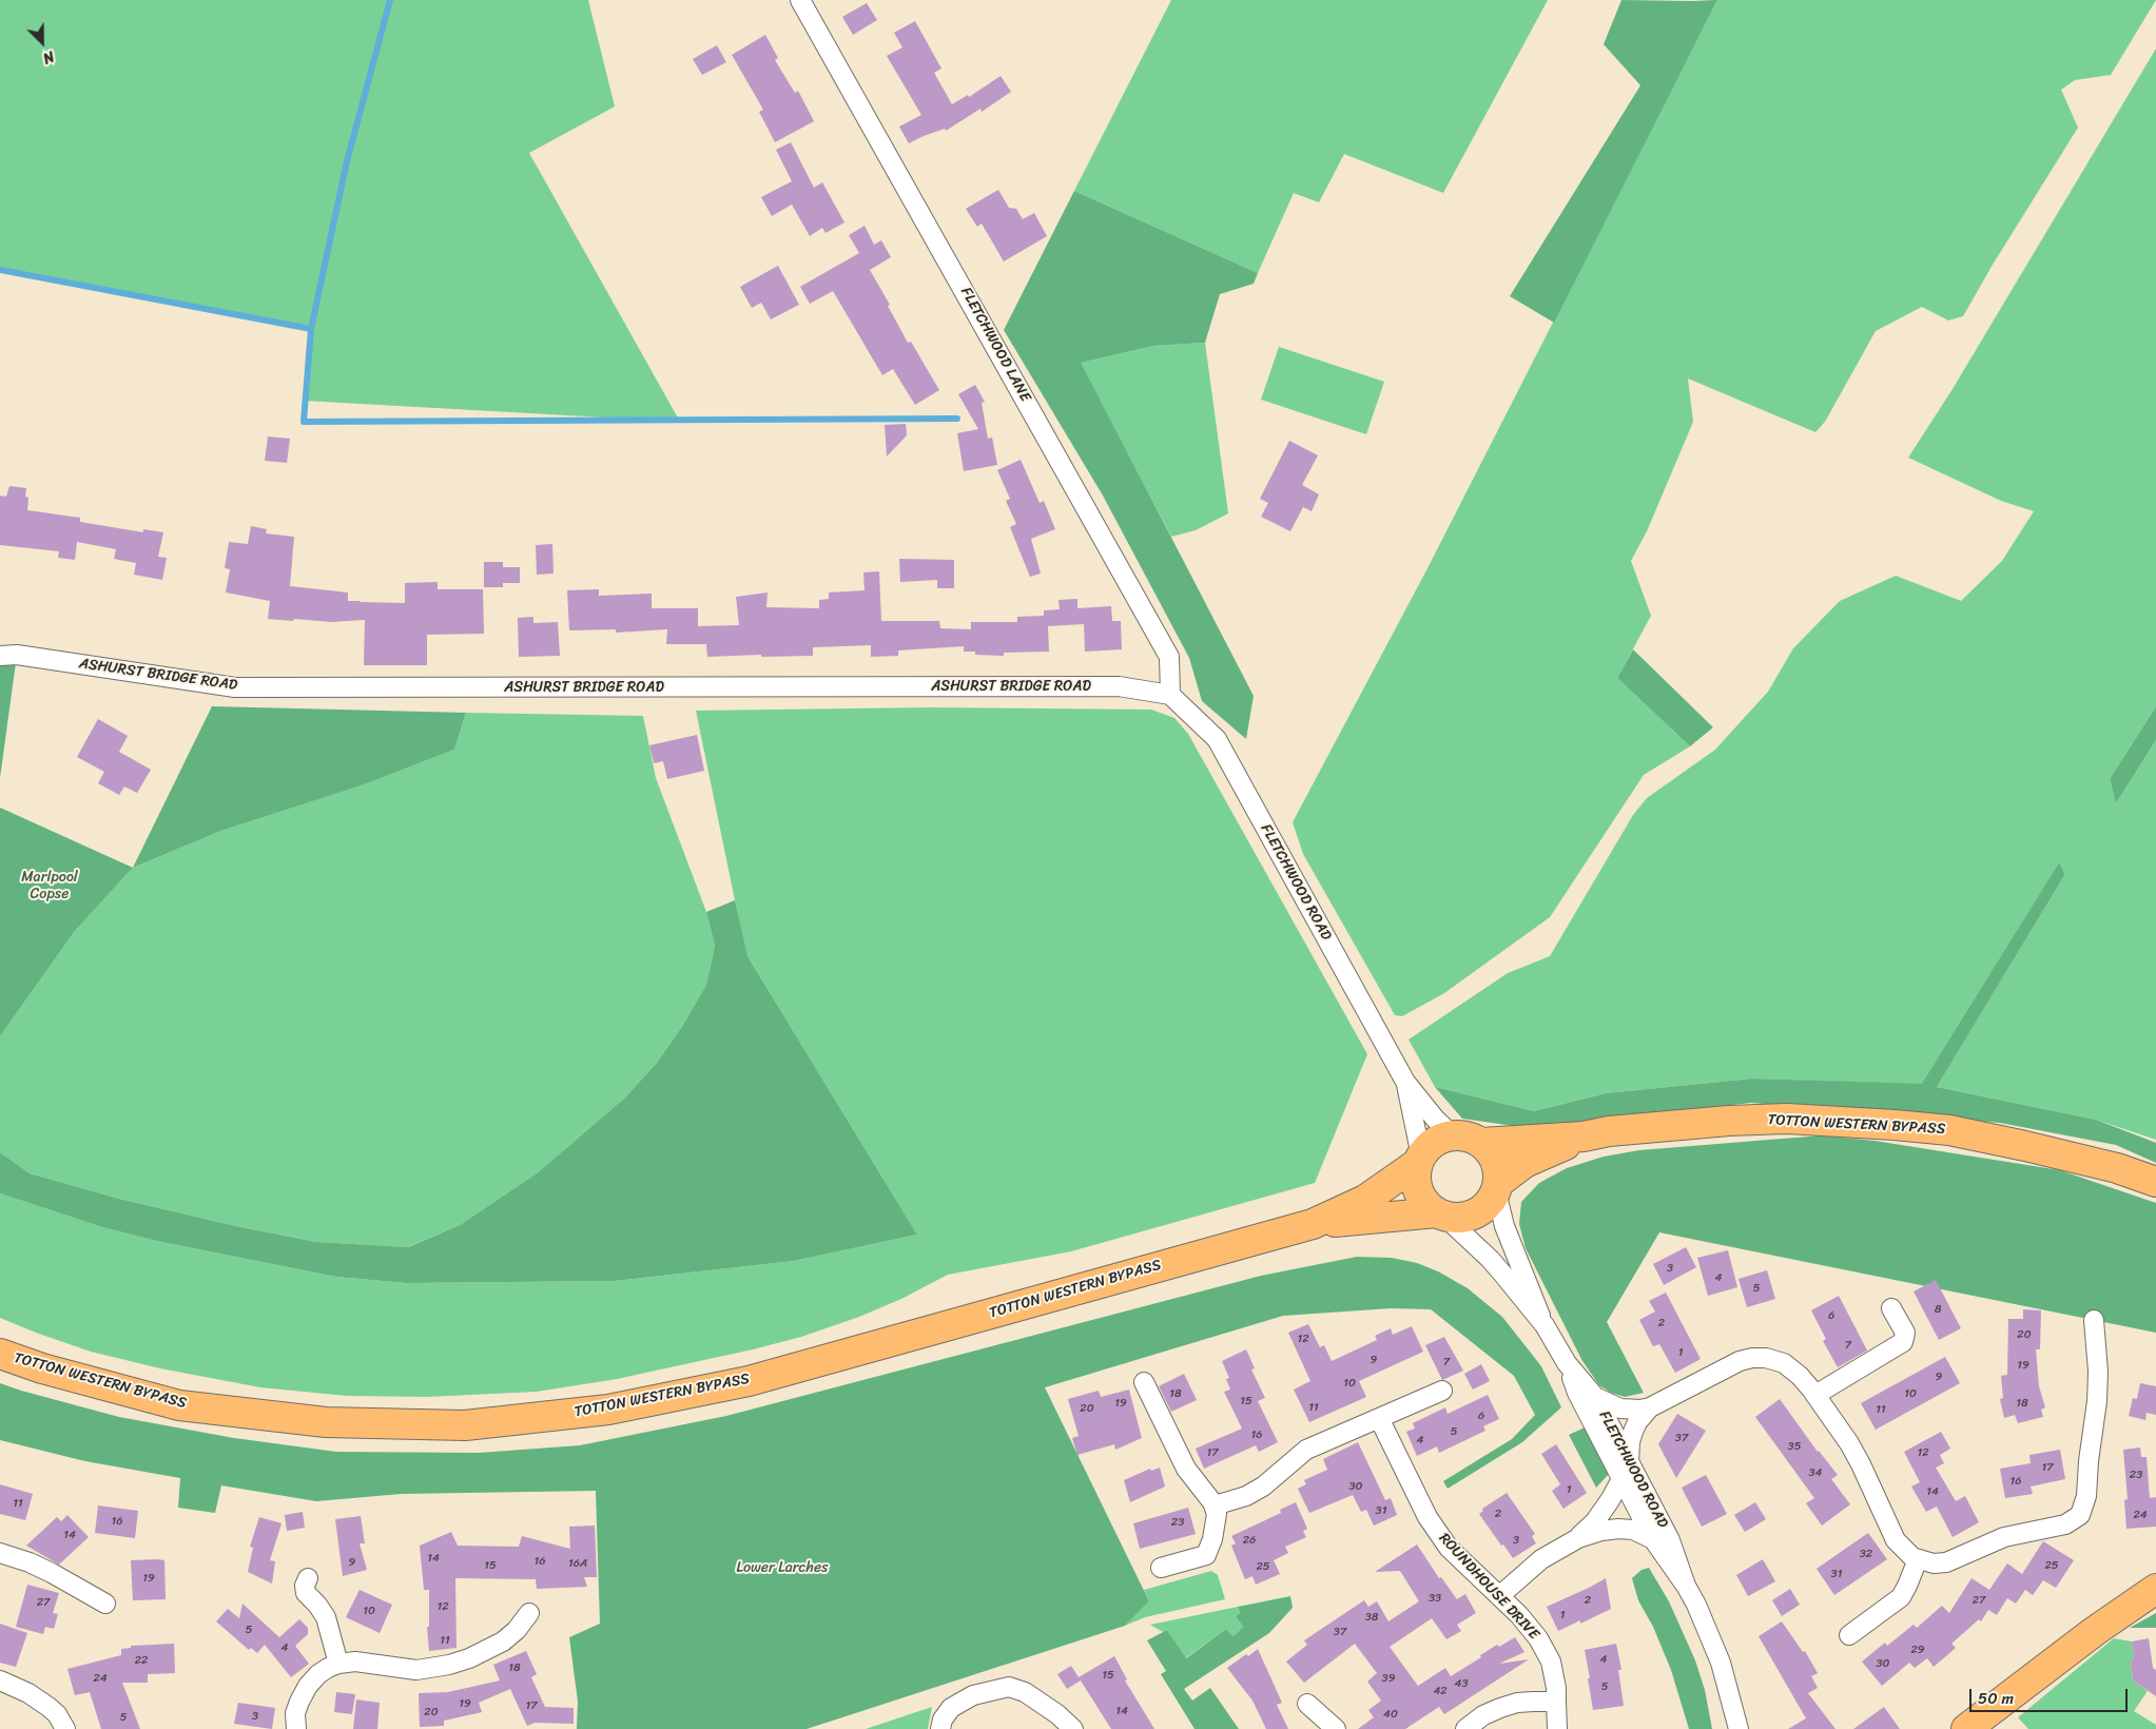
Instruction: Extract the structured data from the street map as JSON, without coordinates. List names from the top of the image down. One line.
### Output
{"streets":{"main road":["TOTTON WESTERN BYPASS"],"street":["FLETCHWOOD LANE","ASHURST BRIDGE ROAD","FLETCHWOOD ROAD","ROUNDHOUSE DRIVE"]},"crossings":[["FLETCHWOOD LANE","ASHURST BRIDGE ROAD"],["FLETCHWOOD LANE","FLETCHWOOD ROAD"],["ASHURST BRIDGE ROAD","FLETCHWOOD ROAD"],["FLETCHWOOD ROAD","TOTTON WESTERN BYPASS"]],"parks":["Marlpool Copse","Lower Larches"],"house_numbers":["3","4","5","8","6","2","20","12","7","1","9","7","19","9","10","18","10","15","19","18","11","20","11","6","5","16","37","4","35","17","12","17","34","23","16","30","1","14","11","31","2","24","16","23","14","26","3","32","14","16","9","16A","15","25","25","31","19","33","2","27","27","12","10","1","38","5","37","11","4","29","4","22","30","18","15","24","39","43","5","42","19","17","14","20","40","3","5"],"scale_bar":"50 m","north":"bottom right"}
